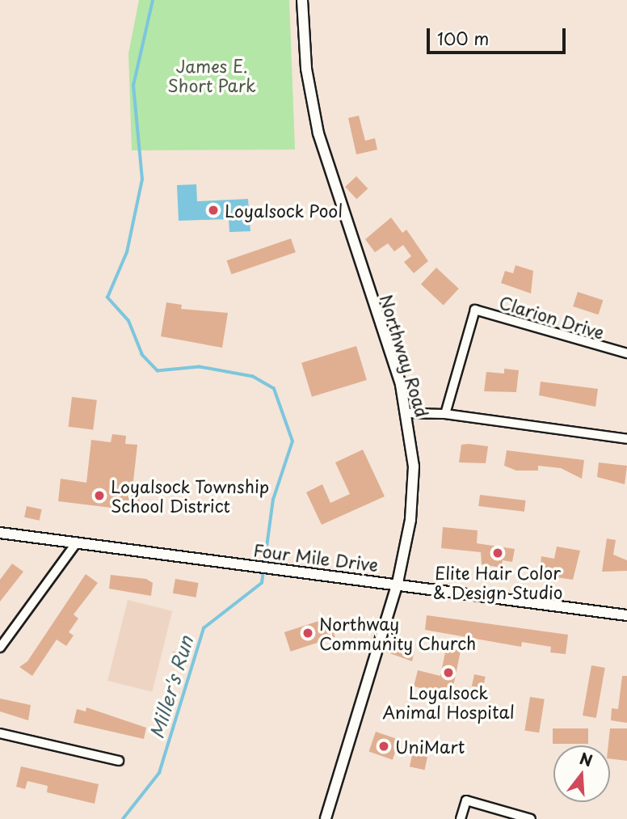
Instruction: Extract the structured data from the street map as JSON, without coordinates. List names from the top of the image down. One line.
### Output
{"streets":{"street":["Clarion Drive","Northway Road","Four Mile Drive"]},"crossings":[["Northway Road","Four Mile Drive"]],"water":["Miller's Run"],"parks":["James E. Short Park"],"places":["Loyalsock Pool","Loyalsock Township School District","Elite Hair Color & Design Studio","Northway Community Church","Loyalsock Animal Hospital","UniMart"],"scale_bar":"100 m","north":"top"}
